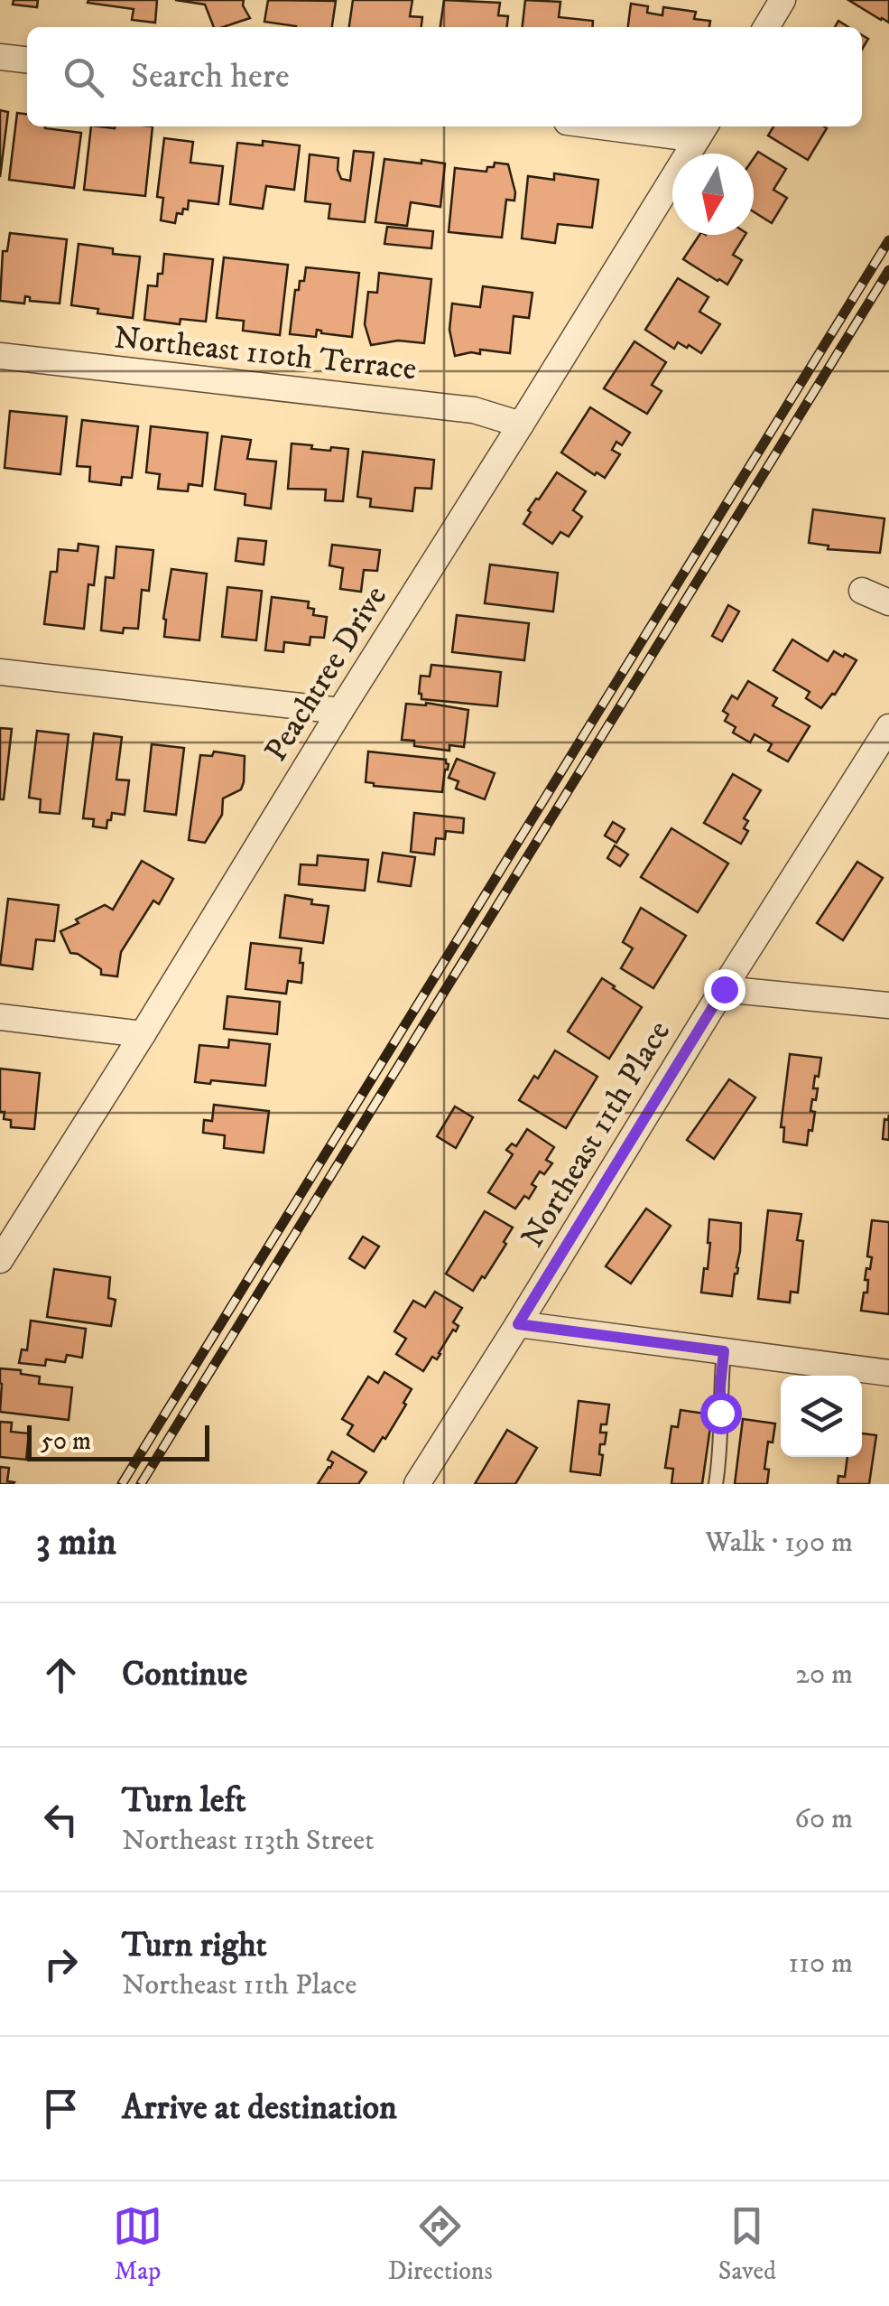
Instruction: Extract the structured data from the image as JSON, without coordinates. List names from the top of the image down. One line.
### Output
{"streets":{"street":["Northeast 110th Terrace","Peachtree Drive","Northeast 11th Place"]},"crossings":[["Northeast 110th Terrace","Peachtree Drive"]],"scale_bar":"50 m","north":"bottom","page":{"search":"Search here","scale":"50 m","heading":["3 min","Walk · 190 m"],"list":[["Continue","20 m"],["Turn left","Northeast 113th Street","60 m"],["Turn right","Northeast 11th Place","110 m"],"Arrive at destination"],"nav":["Map","Directions","Saved"]}}
